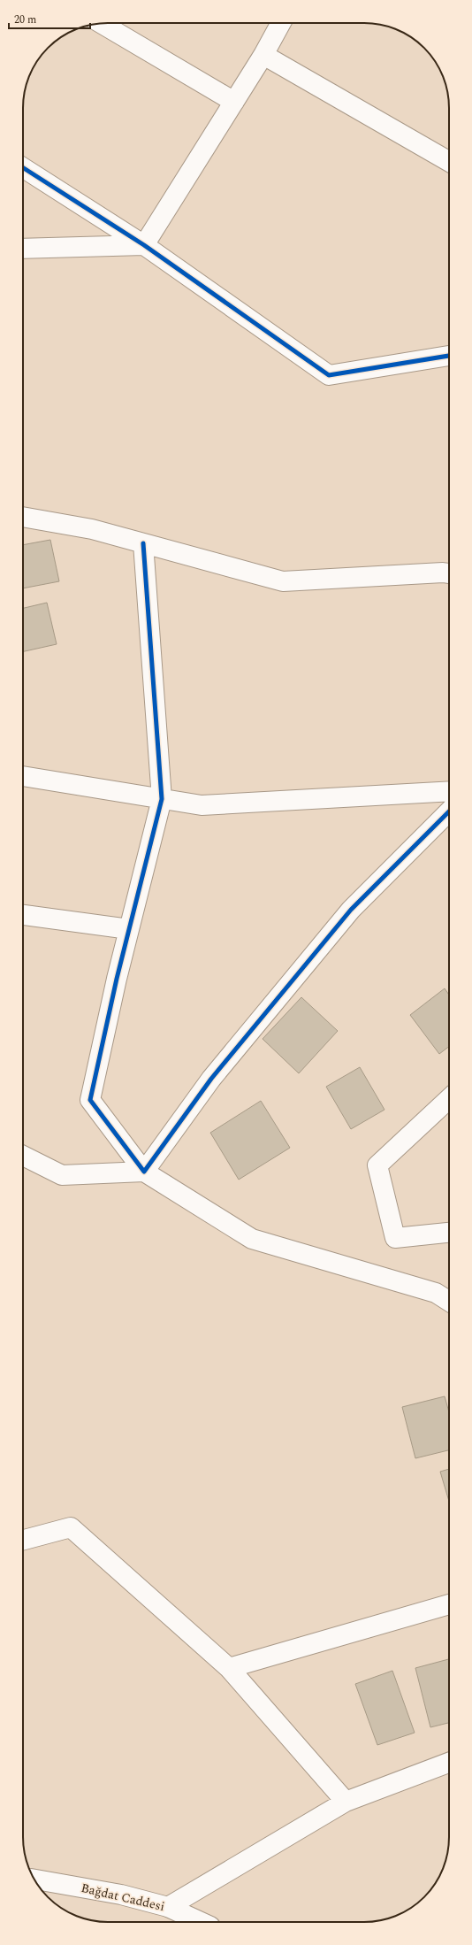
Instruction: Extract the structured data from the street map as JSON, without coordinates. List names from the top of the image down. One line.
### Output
{"streets":{"street":["Bağdat Caddesi"]},"scale_bar":"20 m"}
